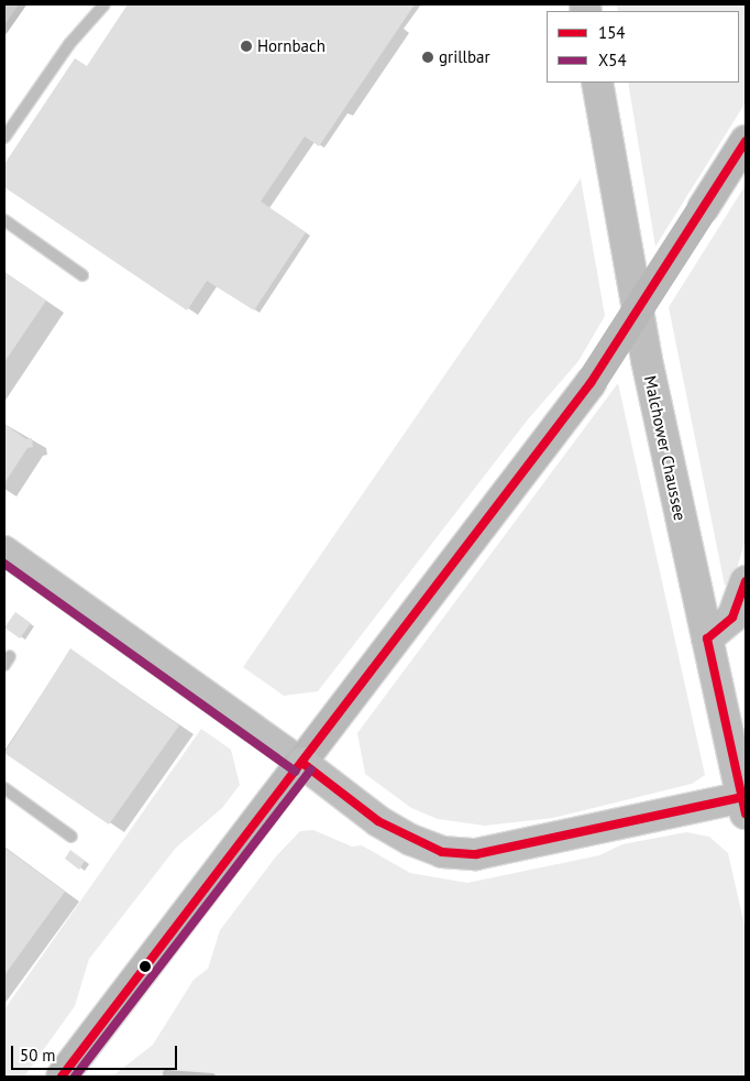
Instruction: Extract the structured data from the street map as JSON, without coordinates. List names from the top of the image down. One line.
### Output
{"streets":{"main road":["Malchower Chaussee"]},"places":["Hornbach","grillbar"],"lines":["transit line 154","transit line X54"],"legend":["154","X54"],"scale_bar":"50 m"}
